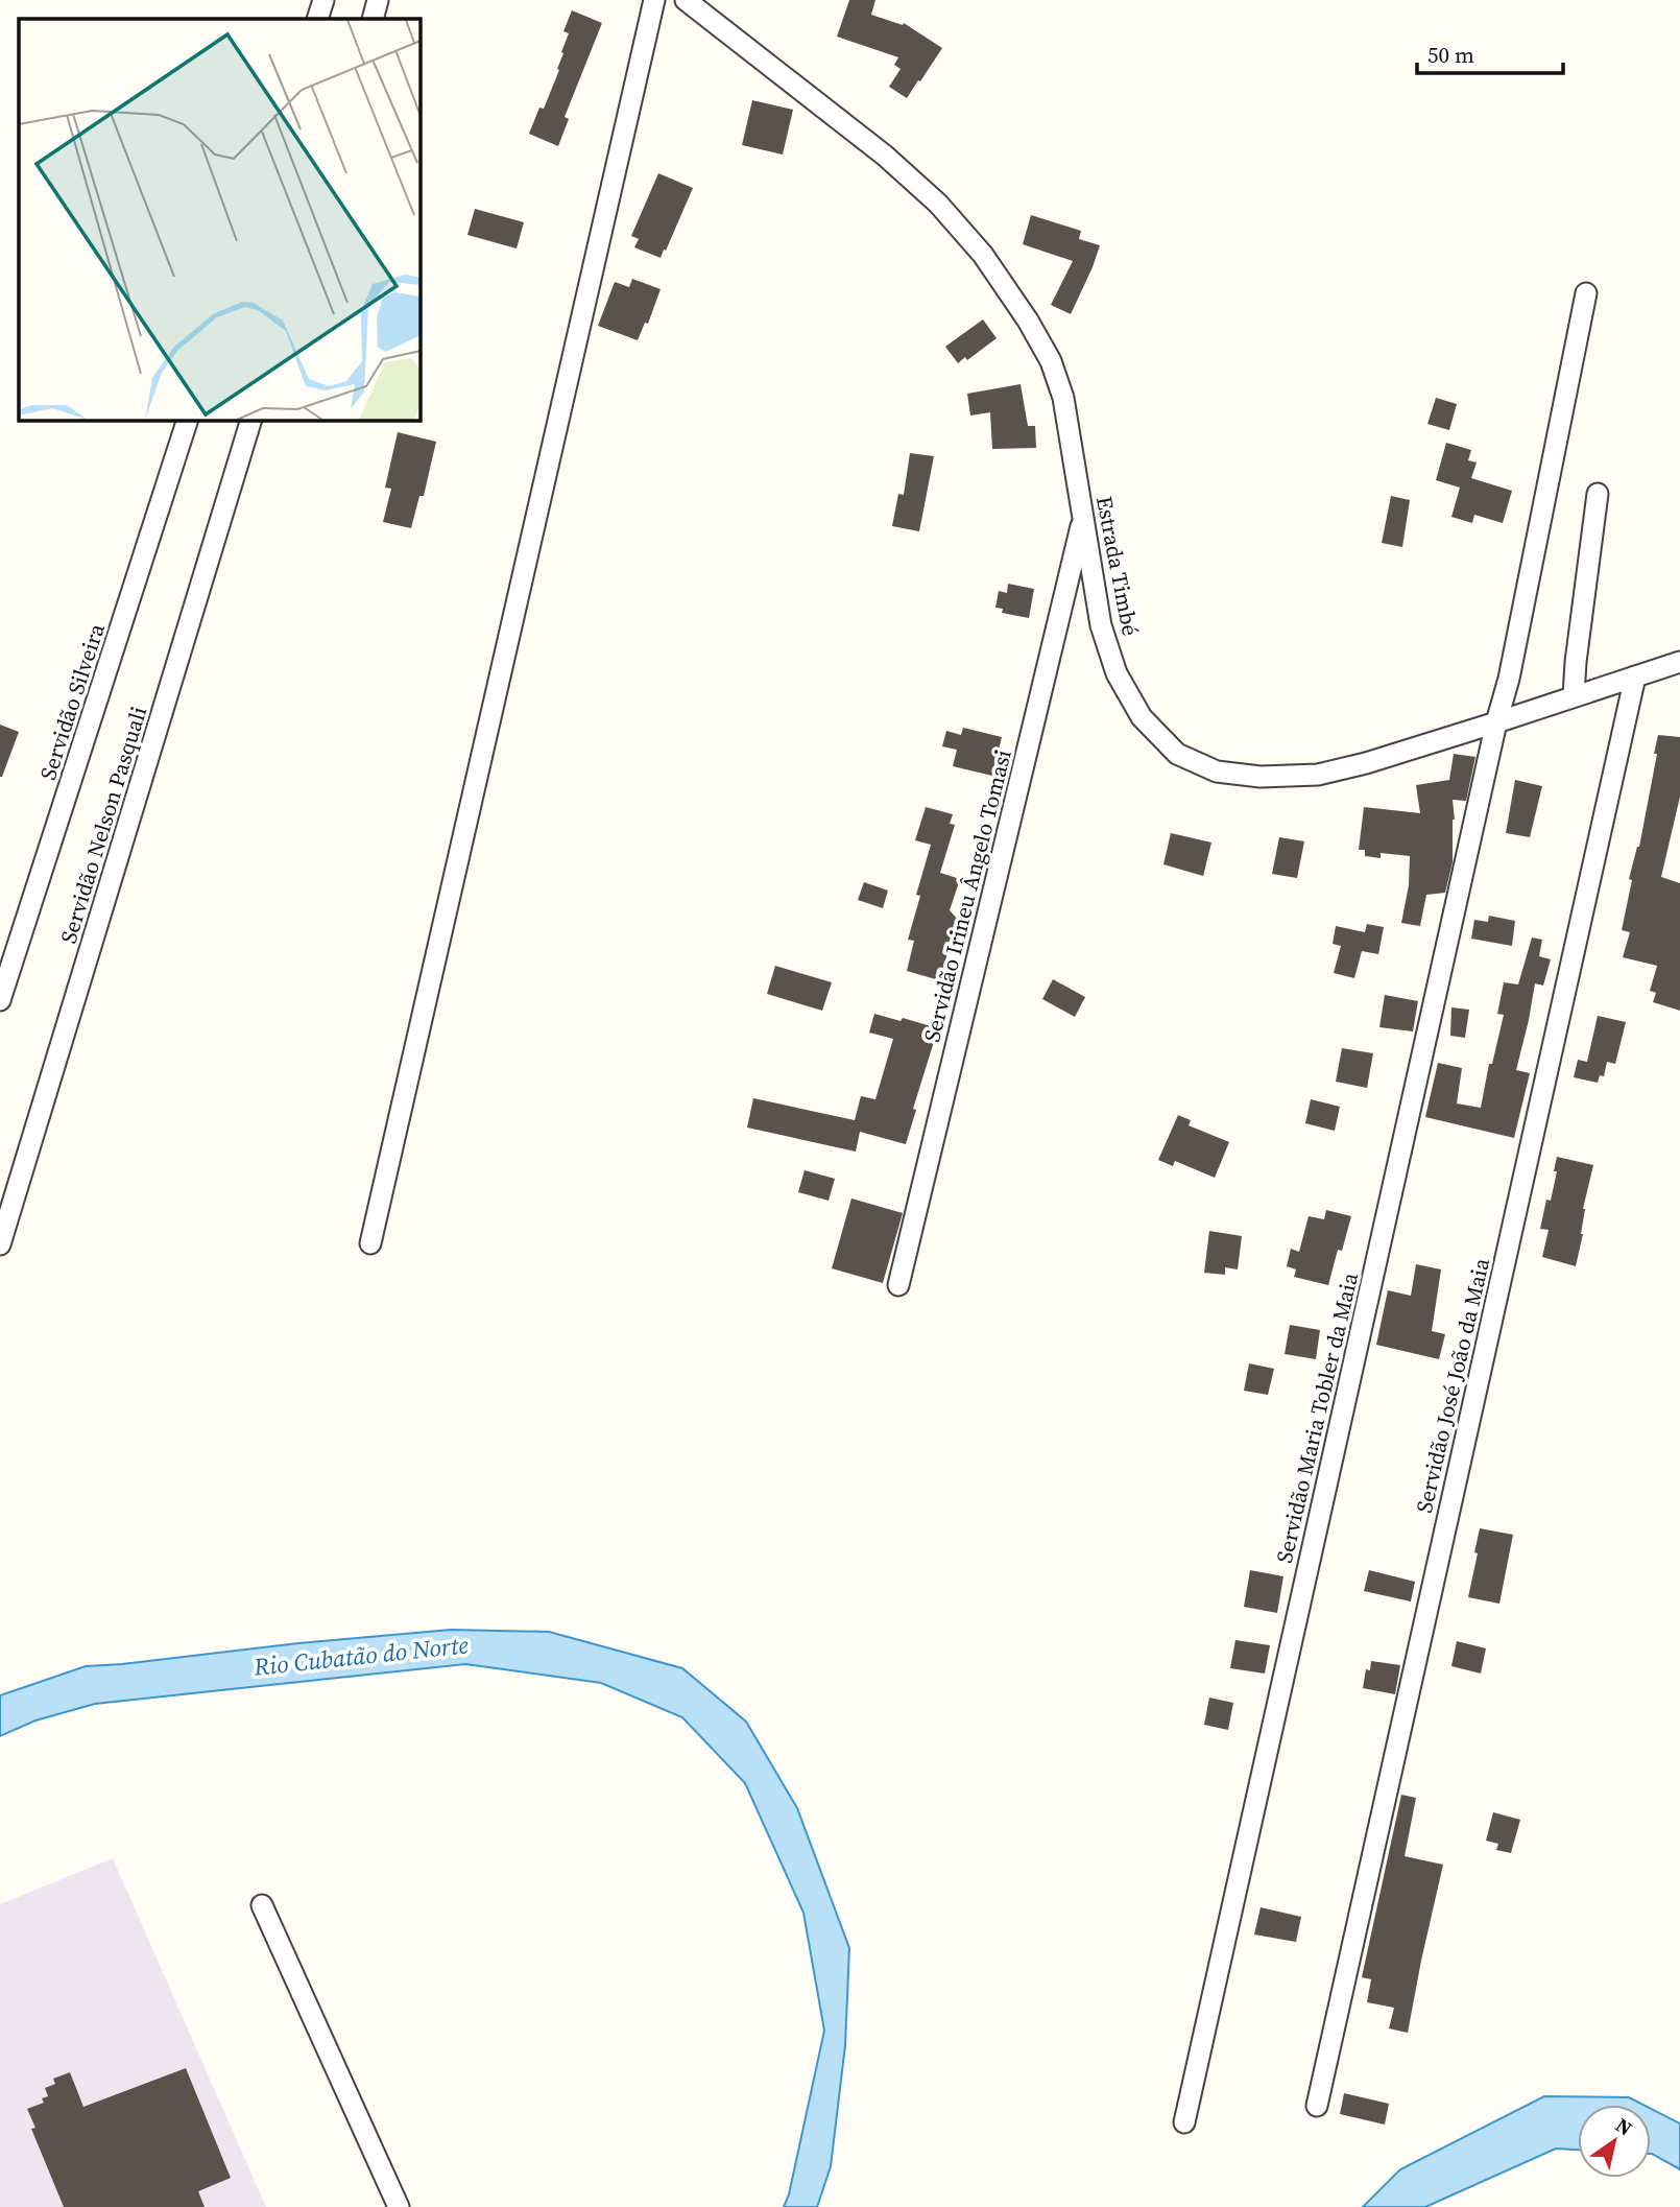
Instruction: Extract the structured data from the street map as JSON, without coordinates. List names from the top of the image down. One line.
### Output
{"streets":{"street":["Estrada Timbé","Servidão Silveira","Servidão Nelson Pasquali","Servidão Irineu Ângelo Tomasi","Servidão José João da Maia","Servidão Maria Tobler da Maia"]},"crossings":[["Estrada Timbé","Servidão Irineu Ângelo Tomasi"],["Estrada Timbé","Servidão José João da Maia"],["Estrada Timbé","Servidão Maria Tobler da Maia"]],"water":["Rio Cubatão do Norte"],"scale_bar":"50 m","north":"top right"}
